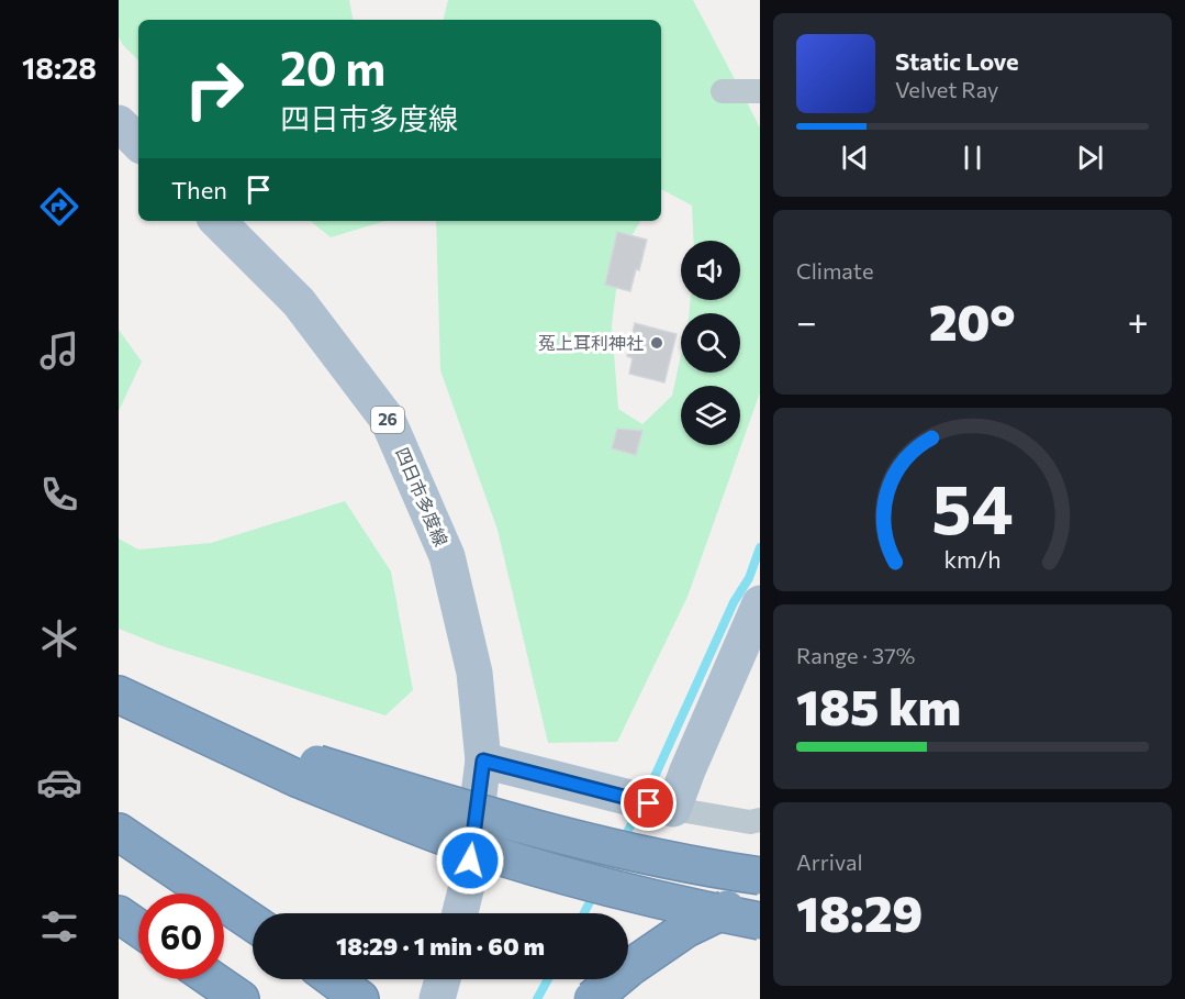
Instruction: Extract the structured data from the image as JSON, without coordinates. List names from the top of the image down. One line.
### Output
{"streets":{"main road":["26","四日市多度線"]},"places":["菟上耳利神社"],"page":{"tabs":"18:28","turn":["20 m","四日市多度線"],"song":["Static Love","Velvet Ray"],"then":"Then","tile":["Climate",["Range · 37%","185 km"],["Arrival","18:29"]],"heat":["−","20°","+"],"limit":"60","trip":"18:29 · 1 min · 60 m","gauge":["54","km/h"]}}
